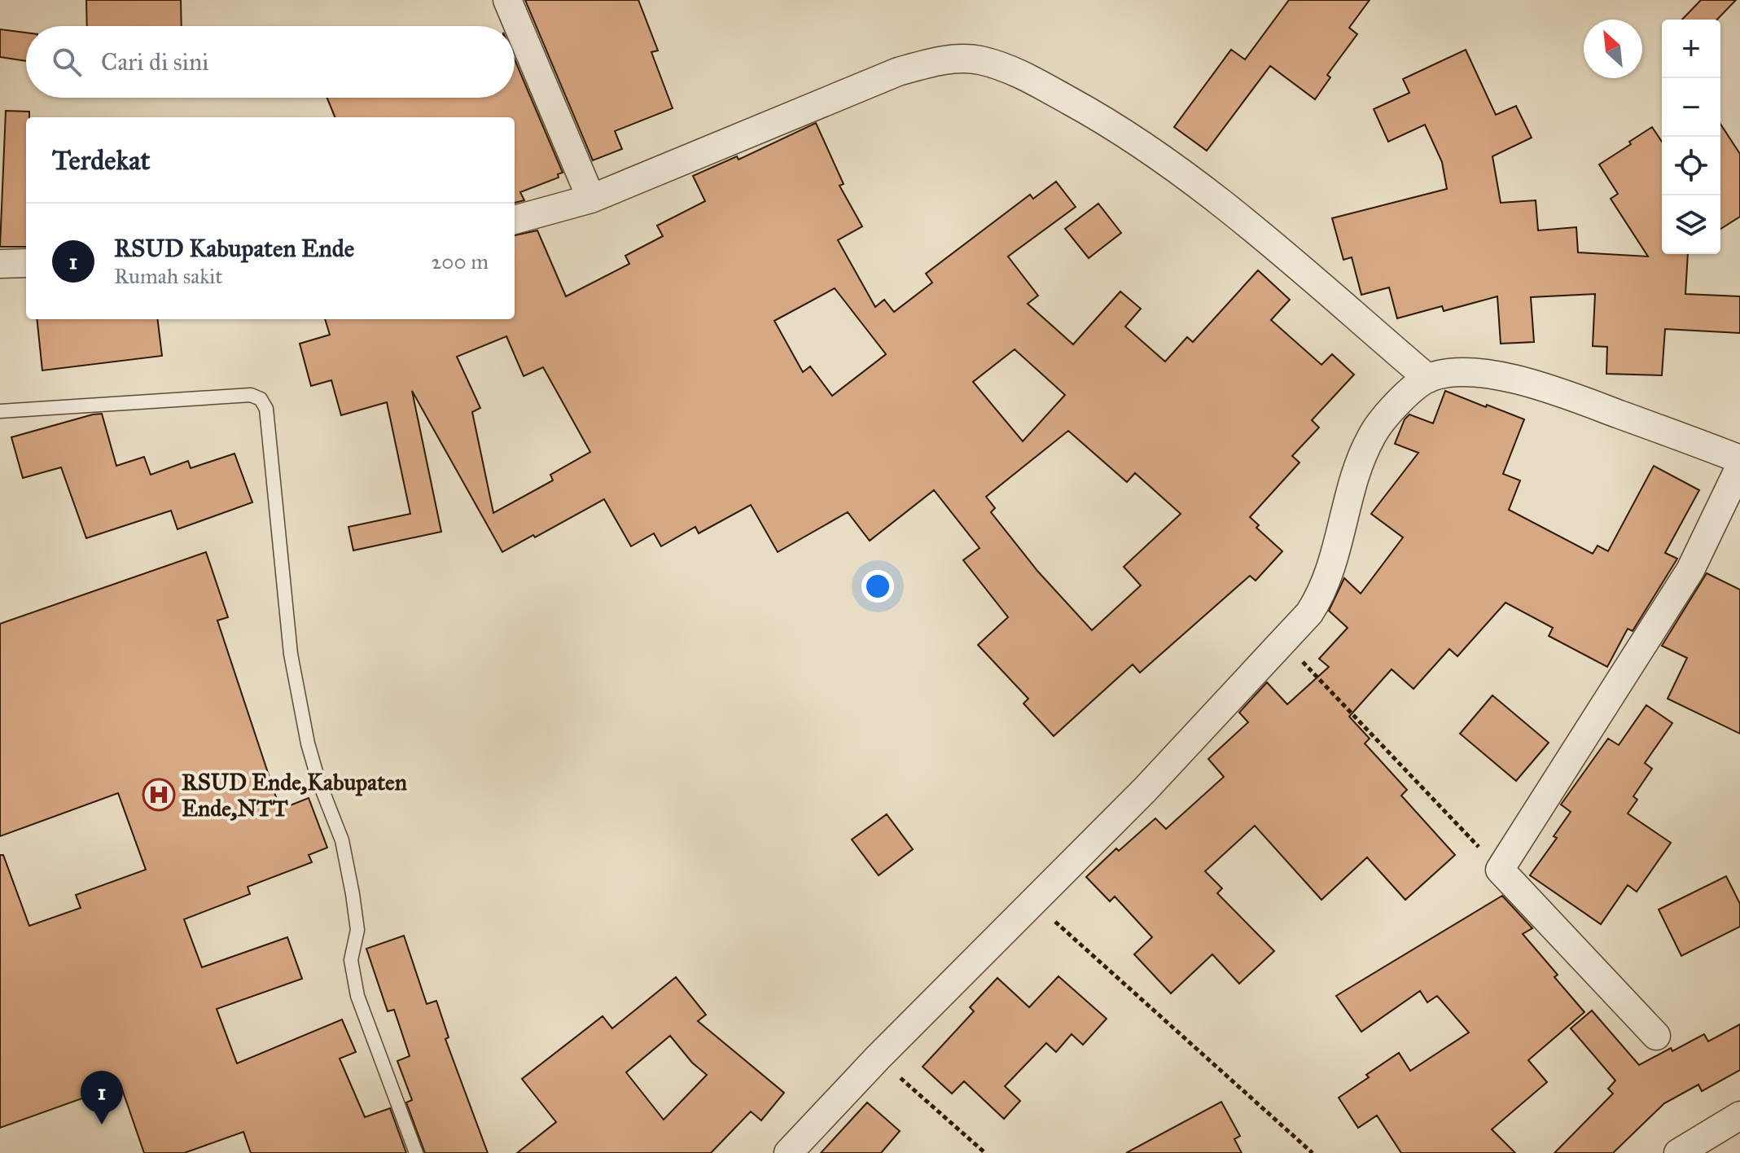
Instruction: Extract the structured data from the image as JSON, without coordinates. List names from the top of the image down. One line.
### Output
{"places":{"hospital":["RSUD Ende,Kabupaten Ende,NTT"]},"north":"top left","page":{"map_buttons":["+","−"],"search":"Cari di sini","heading":"Terdekat","list":[{"mark":"1","name":"RSUD Kabupaten Ende","note":"Rumah sakit","value":"200 m"}],"pins":"1"}}
